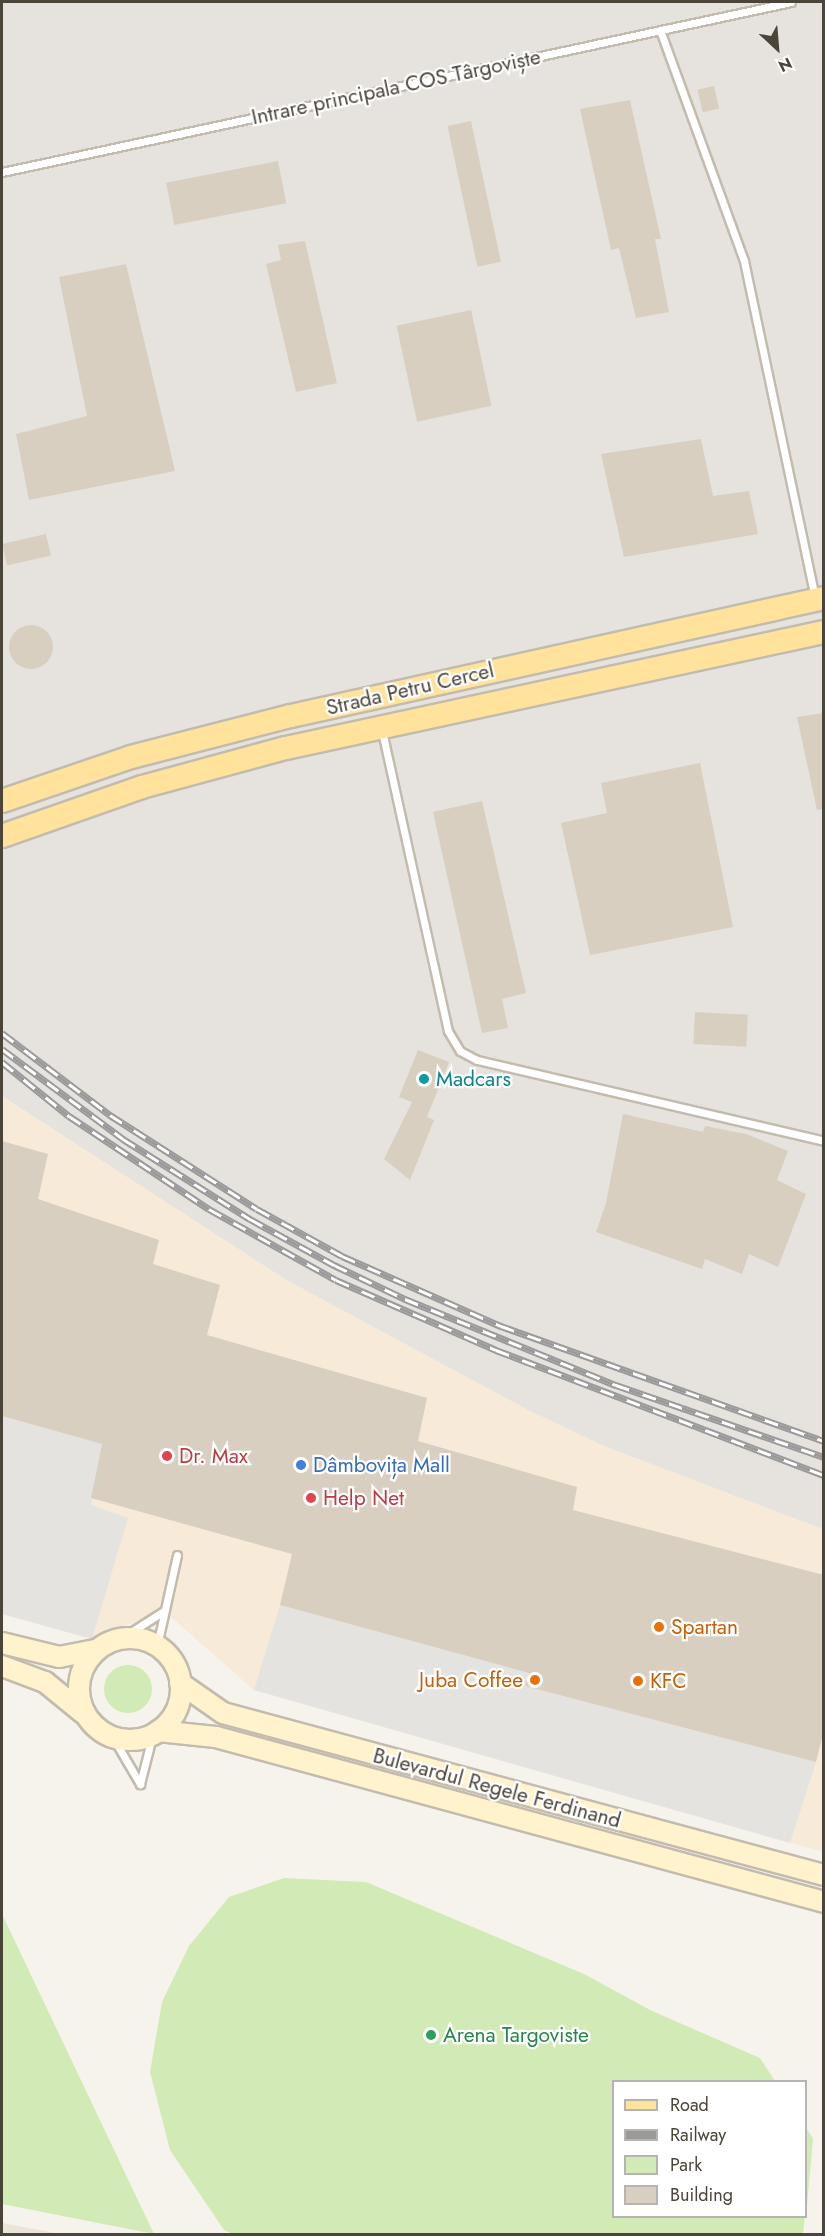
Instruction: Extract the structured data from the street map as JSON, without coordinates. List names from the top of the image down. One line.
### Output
{"streets":{"main road":["Strada Petru Cercel","Bulevardul Regele Ferdinand"],"lane":["Intrare principala COS Târgoviște"]},"places":["Madcars","Dr. Max","Dâmbovița Mall","Help Net","Spartan","Juba Coffee","KFC","Arena Targoviste"],"legend":["Road","Railway","Park","Building"],"north":"bottom right"}
